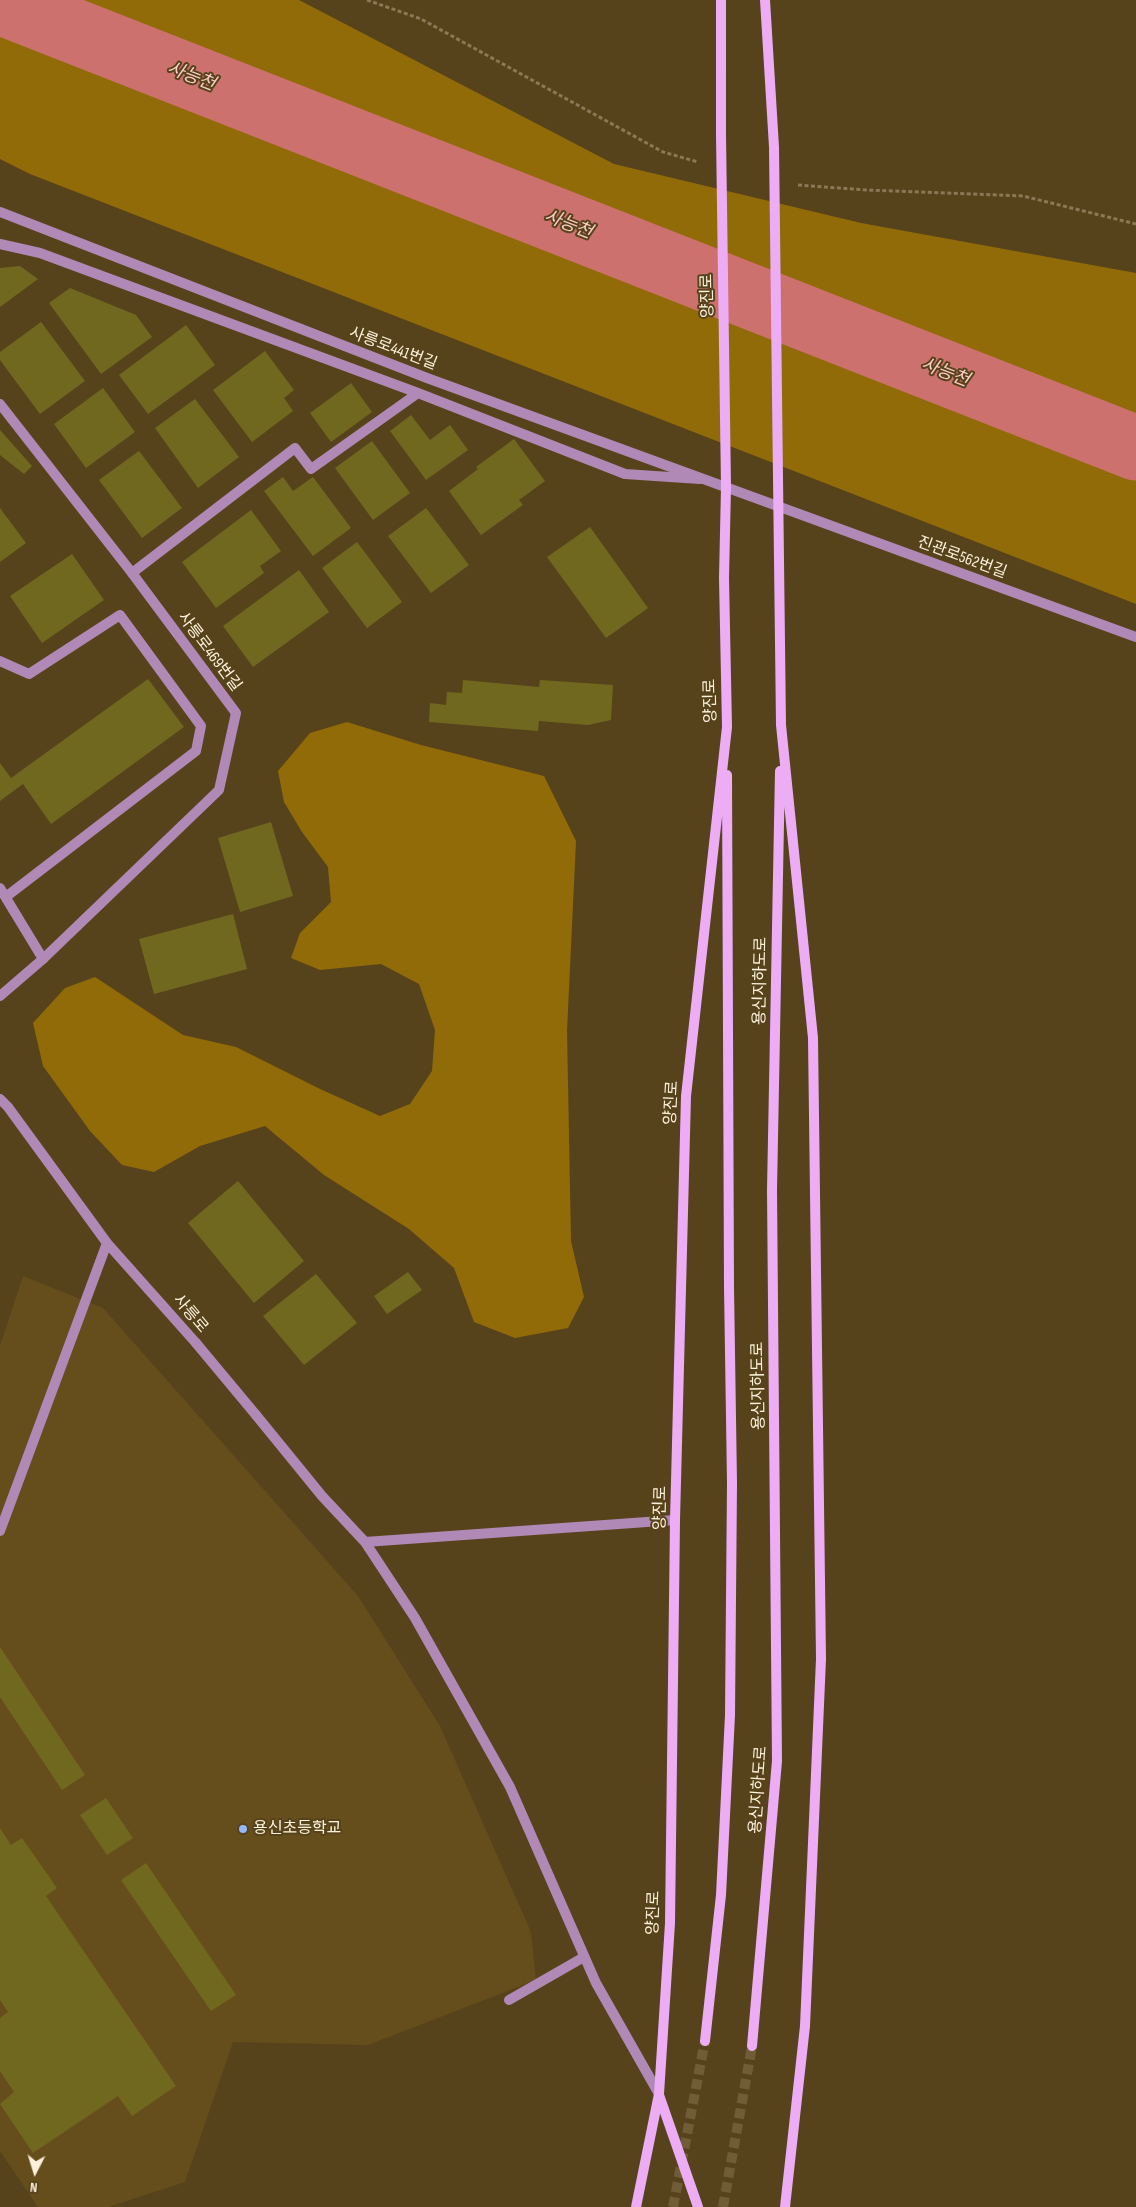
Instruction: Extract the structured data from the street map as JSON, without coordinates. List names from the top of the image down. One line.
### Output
{"streets":{"main road":["양진로","용신지하도로"],"street":["사릉로441번길","진관로562번길","사릉로469번길","사릉로"]},"crossings":[["양진로","사릉로441번길"],["양진로","용신지하도로"],["양진로","사릉로"],["사릉로441번길","진관로562번길"]],"water":["사능천"],"places":["용신초등학교"],"north":"bottom"}
